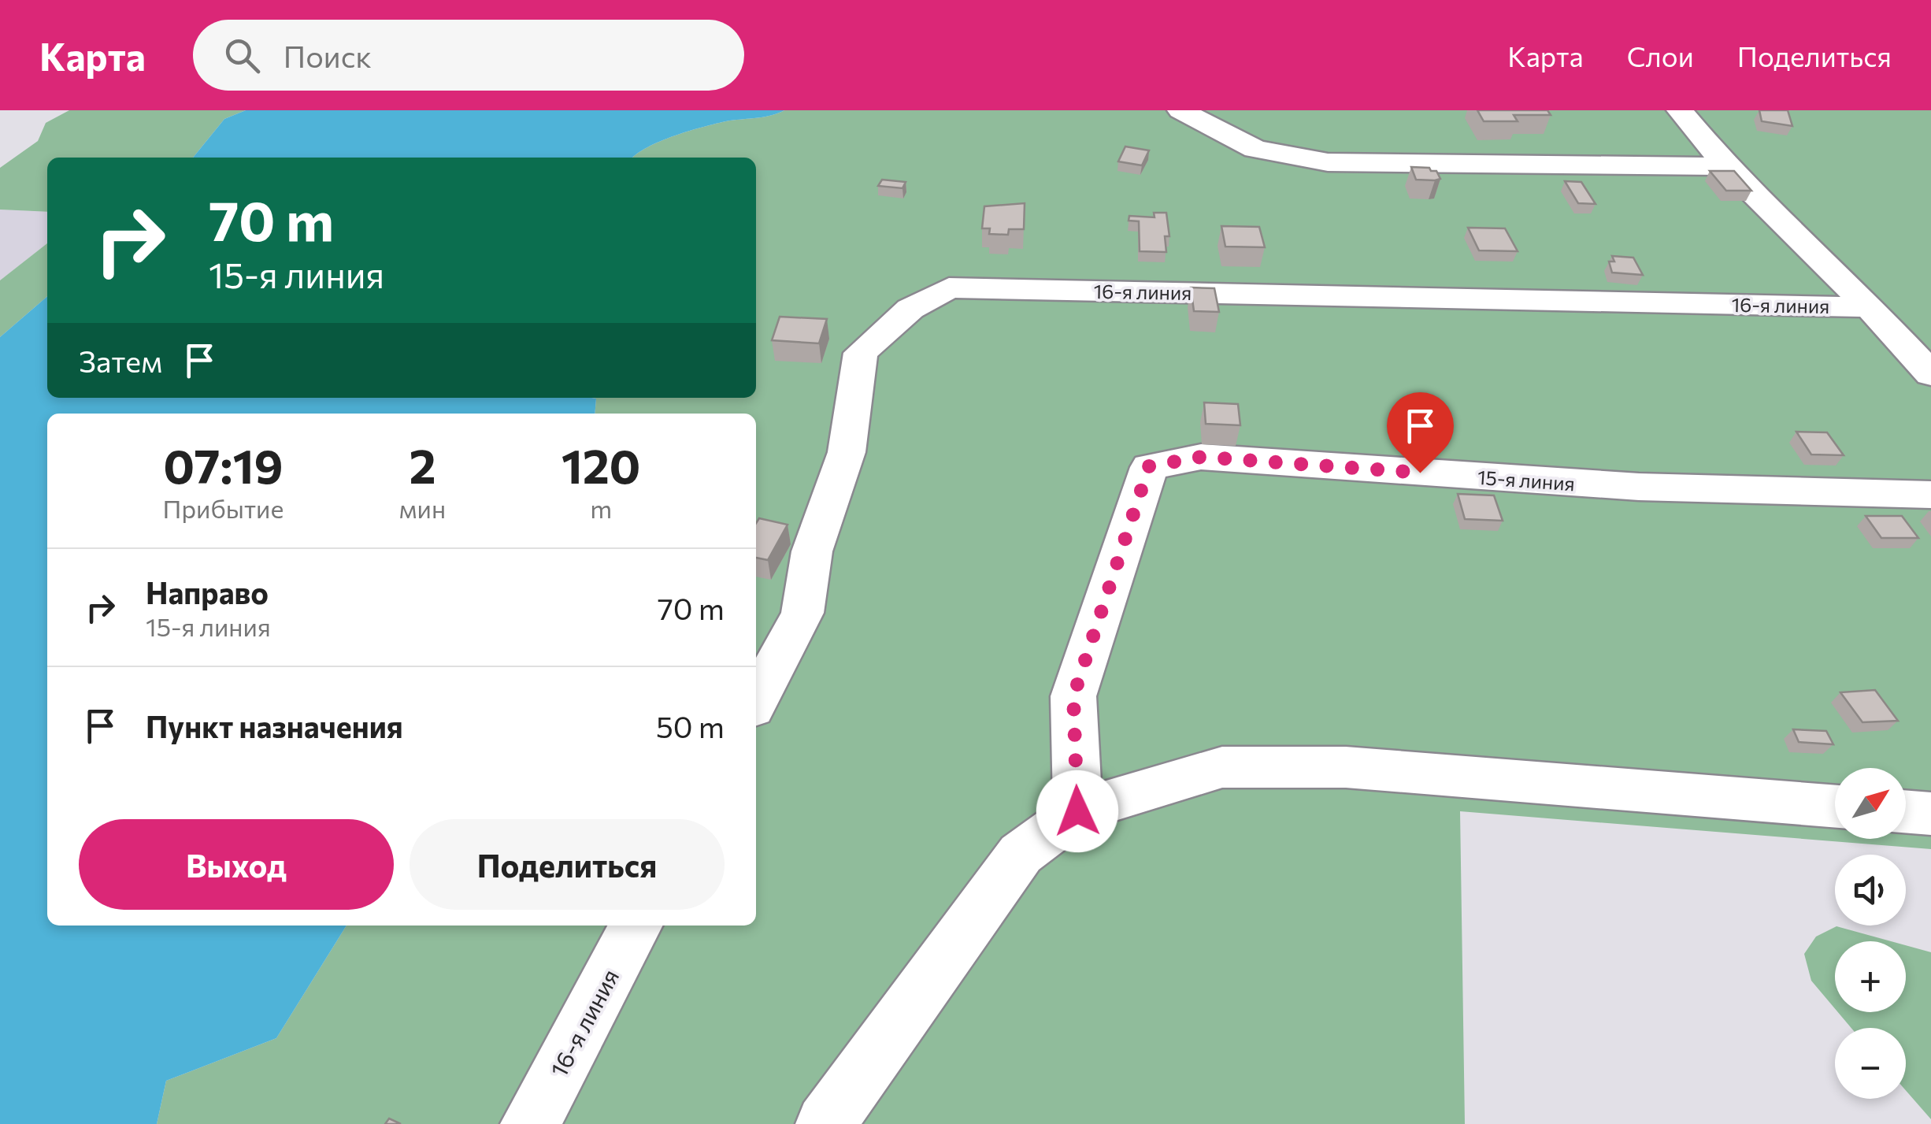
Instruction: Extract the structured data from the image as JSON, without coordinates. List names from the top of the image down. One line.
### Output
{"streets":{"street":["16-я линия","15-я линия"]},"north":"top right","page":{"header":"Карта","search":"Поиск","nav":["Карта","Слои","Поделиться"],"turn":["70 m","15-я линия"],"then":"Затем","eta":["07:19","Прибытие","2","мин","120","m"],"list":[{"name":"Направо","note":"15-я линия","value":"70 m"},{"name":"Пункт назначения","value":"50 m"}],"map_buttons":["+","−"],"buttons":["Выход","Поделиться"]}}
